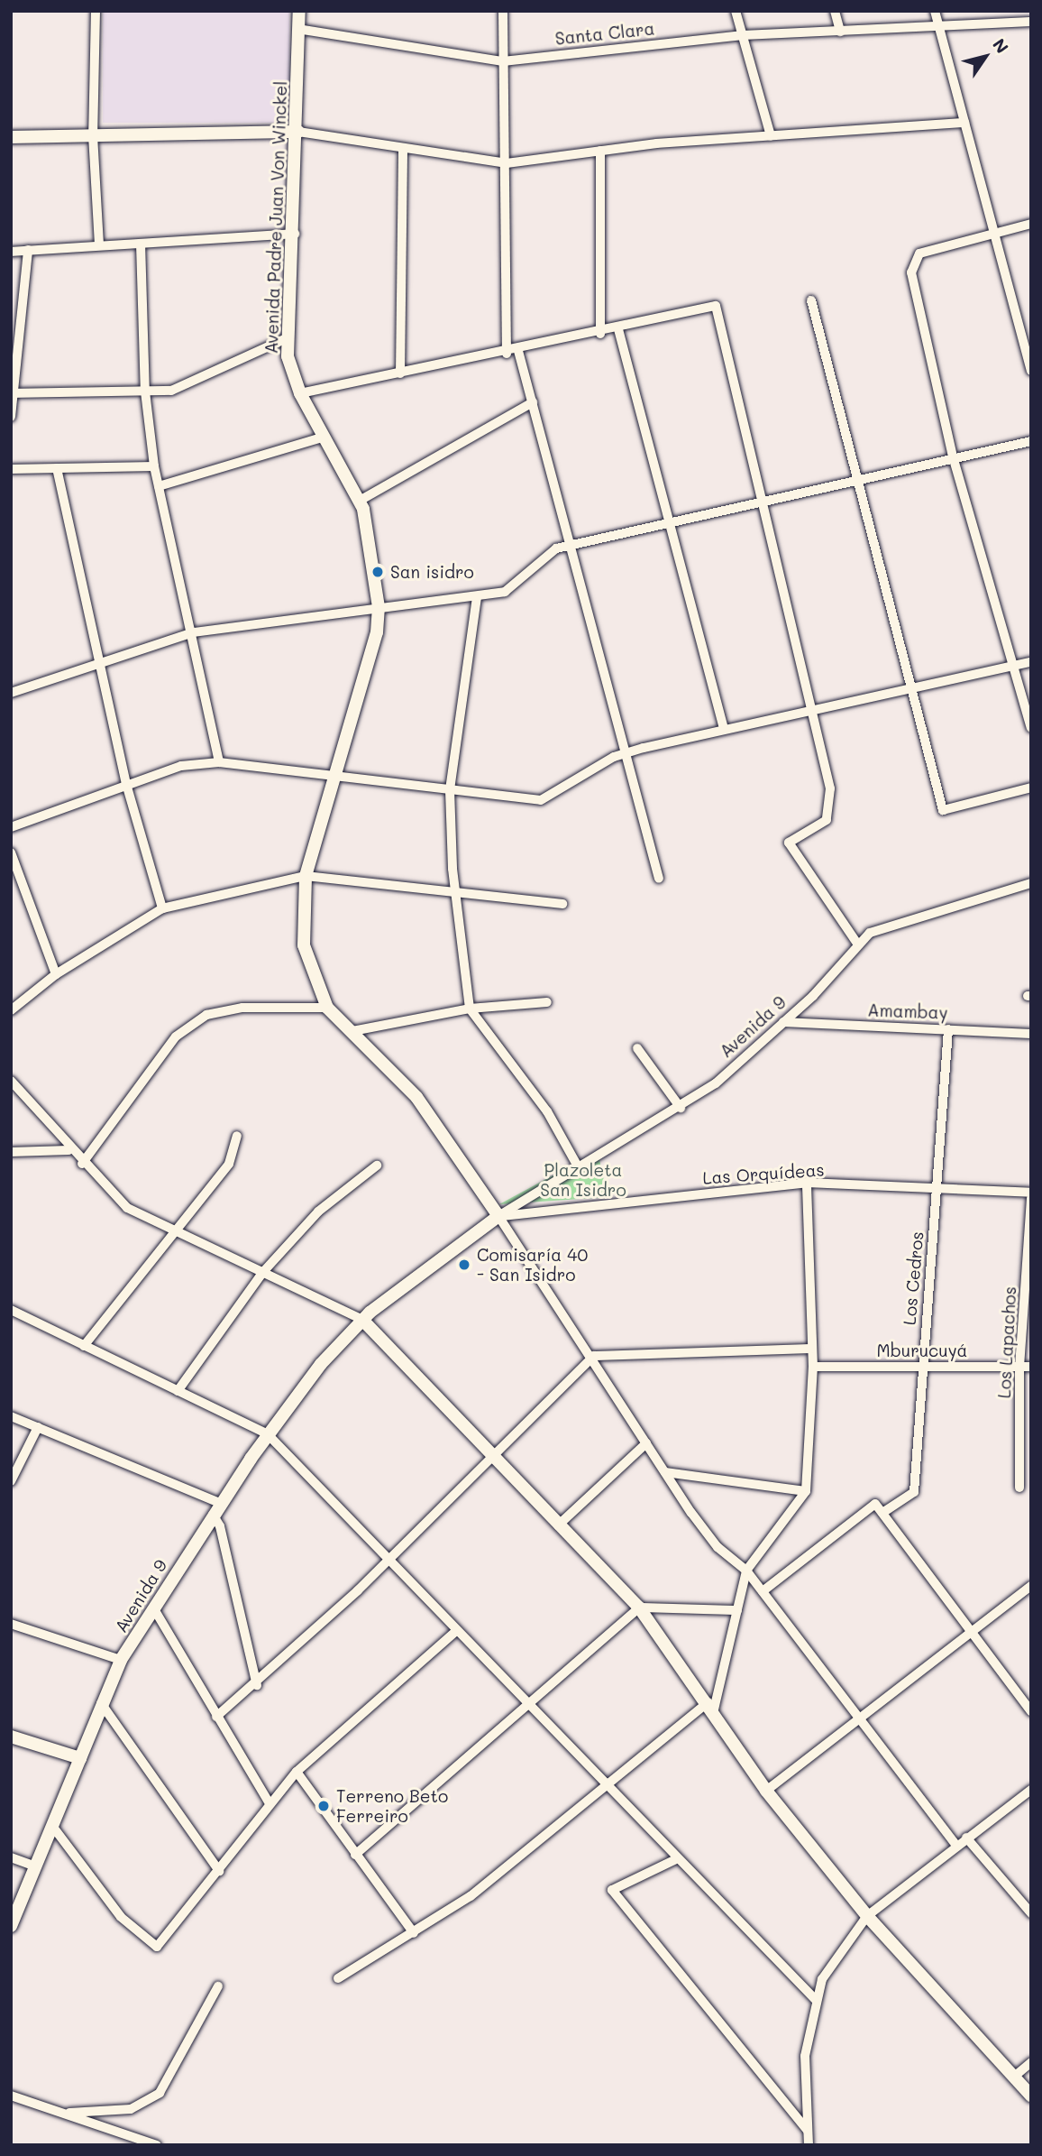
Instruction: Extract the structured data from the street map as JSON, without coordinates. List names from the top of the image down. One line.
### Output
{"streets":{"main road":["Avenida Padre Juan Von Winckel","Avenida 9"],"street":["Santa Clara","Amambay","Las Orquídeas","Los Cedros","Los Lapachos","Mburucuyá"]},"crossings":[["Santa Clara","Avenida Padre Juan Von Winckel"],["Avenida Padre Juan Von Winckel","Avenida 9"],["Avenida Padre Juan Von Winckel","Las Orquídeas"],["Amambay","Avenida 9"],["Amambay","Los Cedros"],["Avenida 9","Las Orquídeas"],["Las Orquídeas","Los Cedros"],["Los Cedros","Mburucuyá"],["Los Lapachos","Mburucuyá"]],"parks":["Plazoleta San Isidro"],"places":["San isidro","Comisaría 40 - San Isidro","Terreno Beto Ferreiro"],"north":"top right"}
